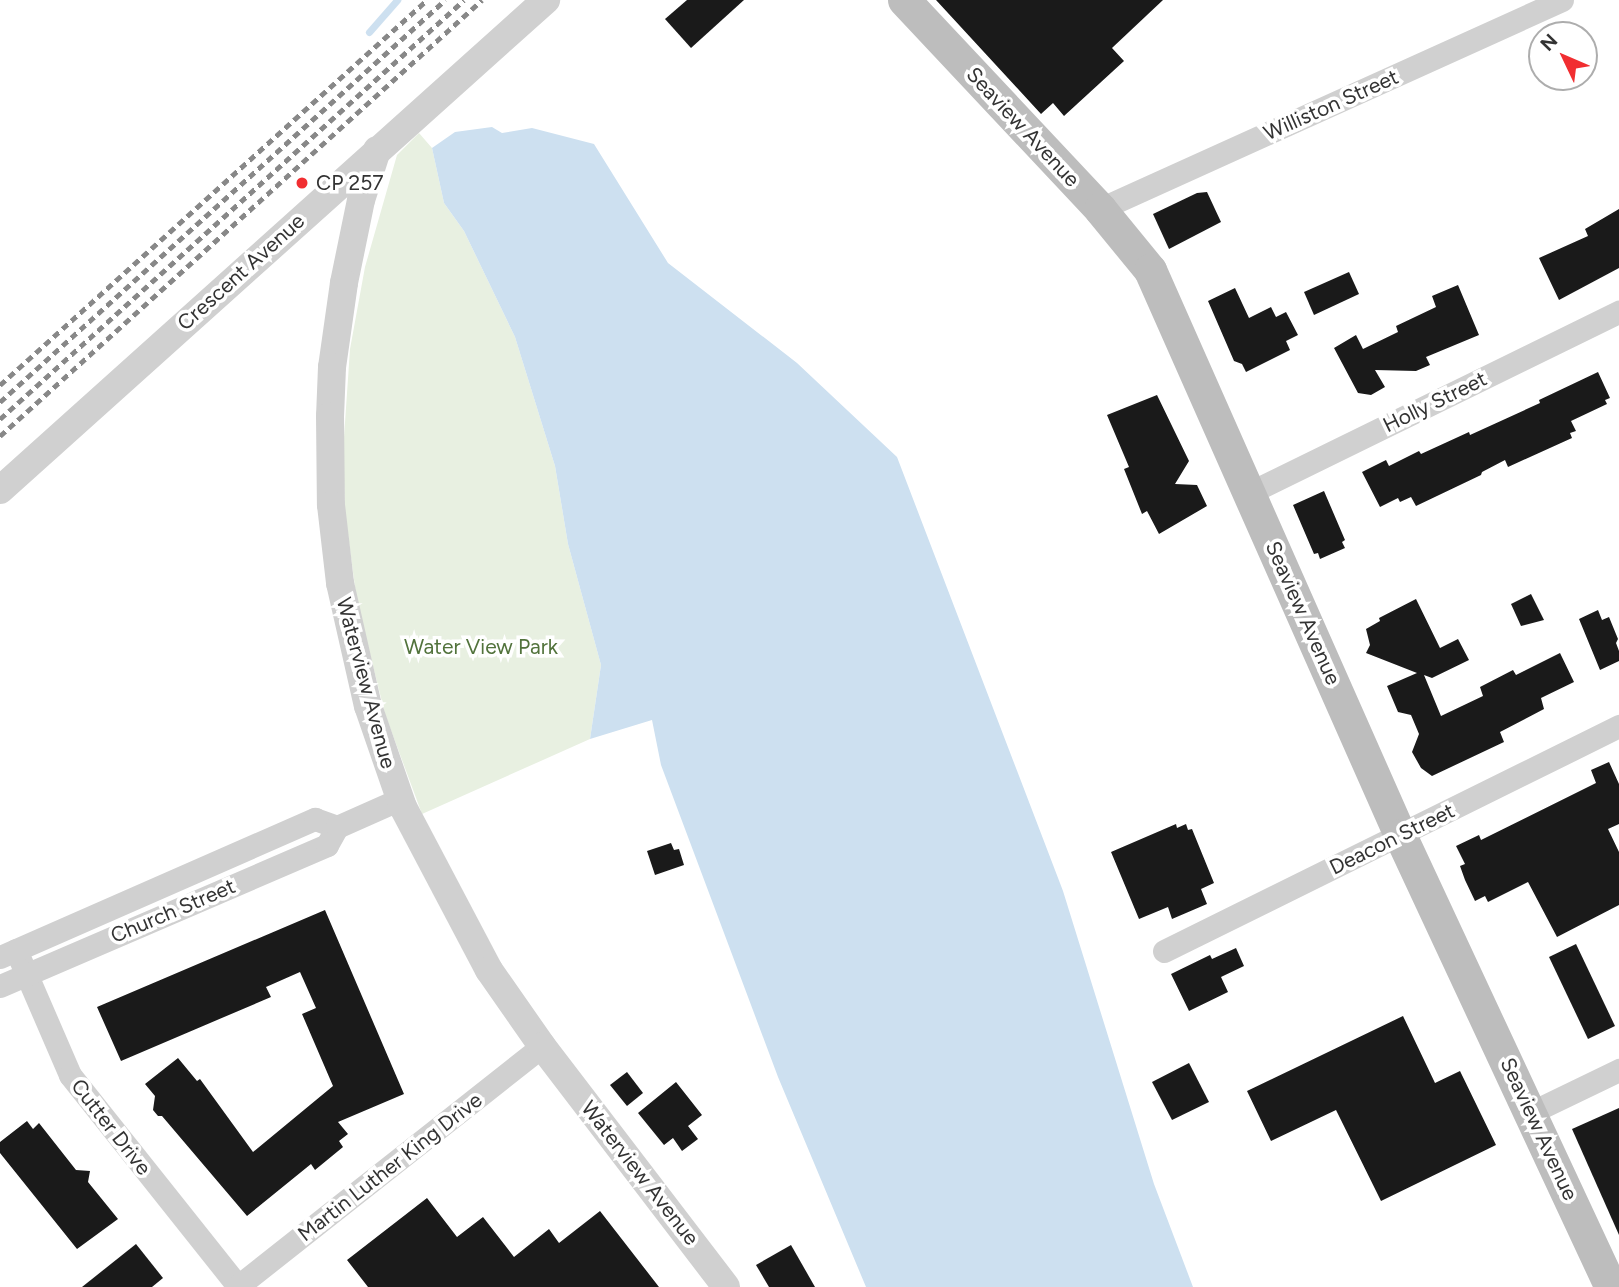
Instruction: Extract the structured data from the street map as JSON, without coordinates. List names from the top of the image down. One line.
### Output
{"streets":{"main road":["Seaview Avenue"],"street":["Williston Street","Crescent Avenue","Holly Street","Waterview Avenue","Deacon Street","Church Street","Cutter Drive","Martin Luther King Drive"]},"crossings":[["Williston Street","Seaview Avenue"],["Seaview Avenue","Holly Street"],["Seaview Avenue","Deacon Street"],["Crescent Avenue","Waterview Avenue"],["Waterview Avenue","Church Street"],["Waterview Avenue","Martin Luther King Drive"],["Church Street","Cutter Drive"],["Cutter Drive","Martin Luther King Drive"]],"parks":["Water View Park"],"places":["CP 257"],"north":"top left"}
